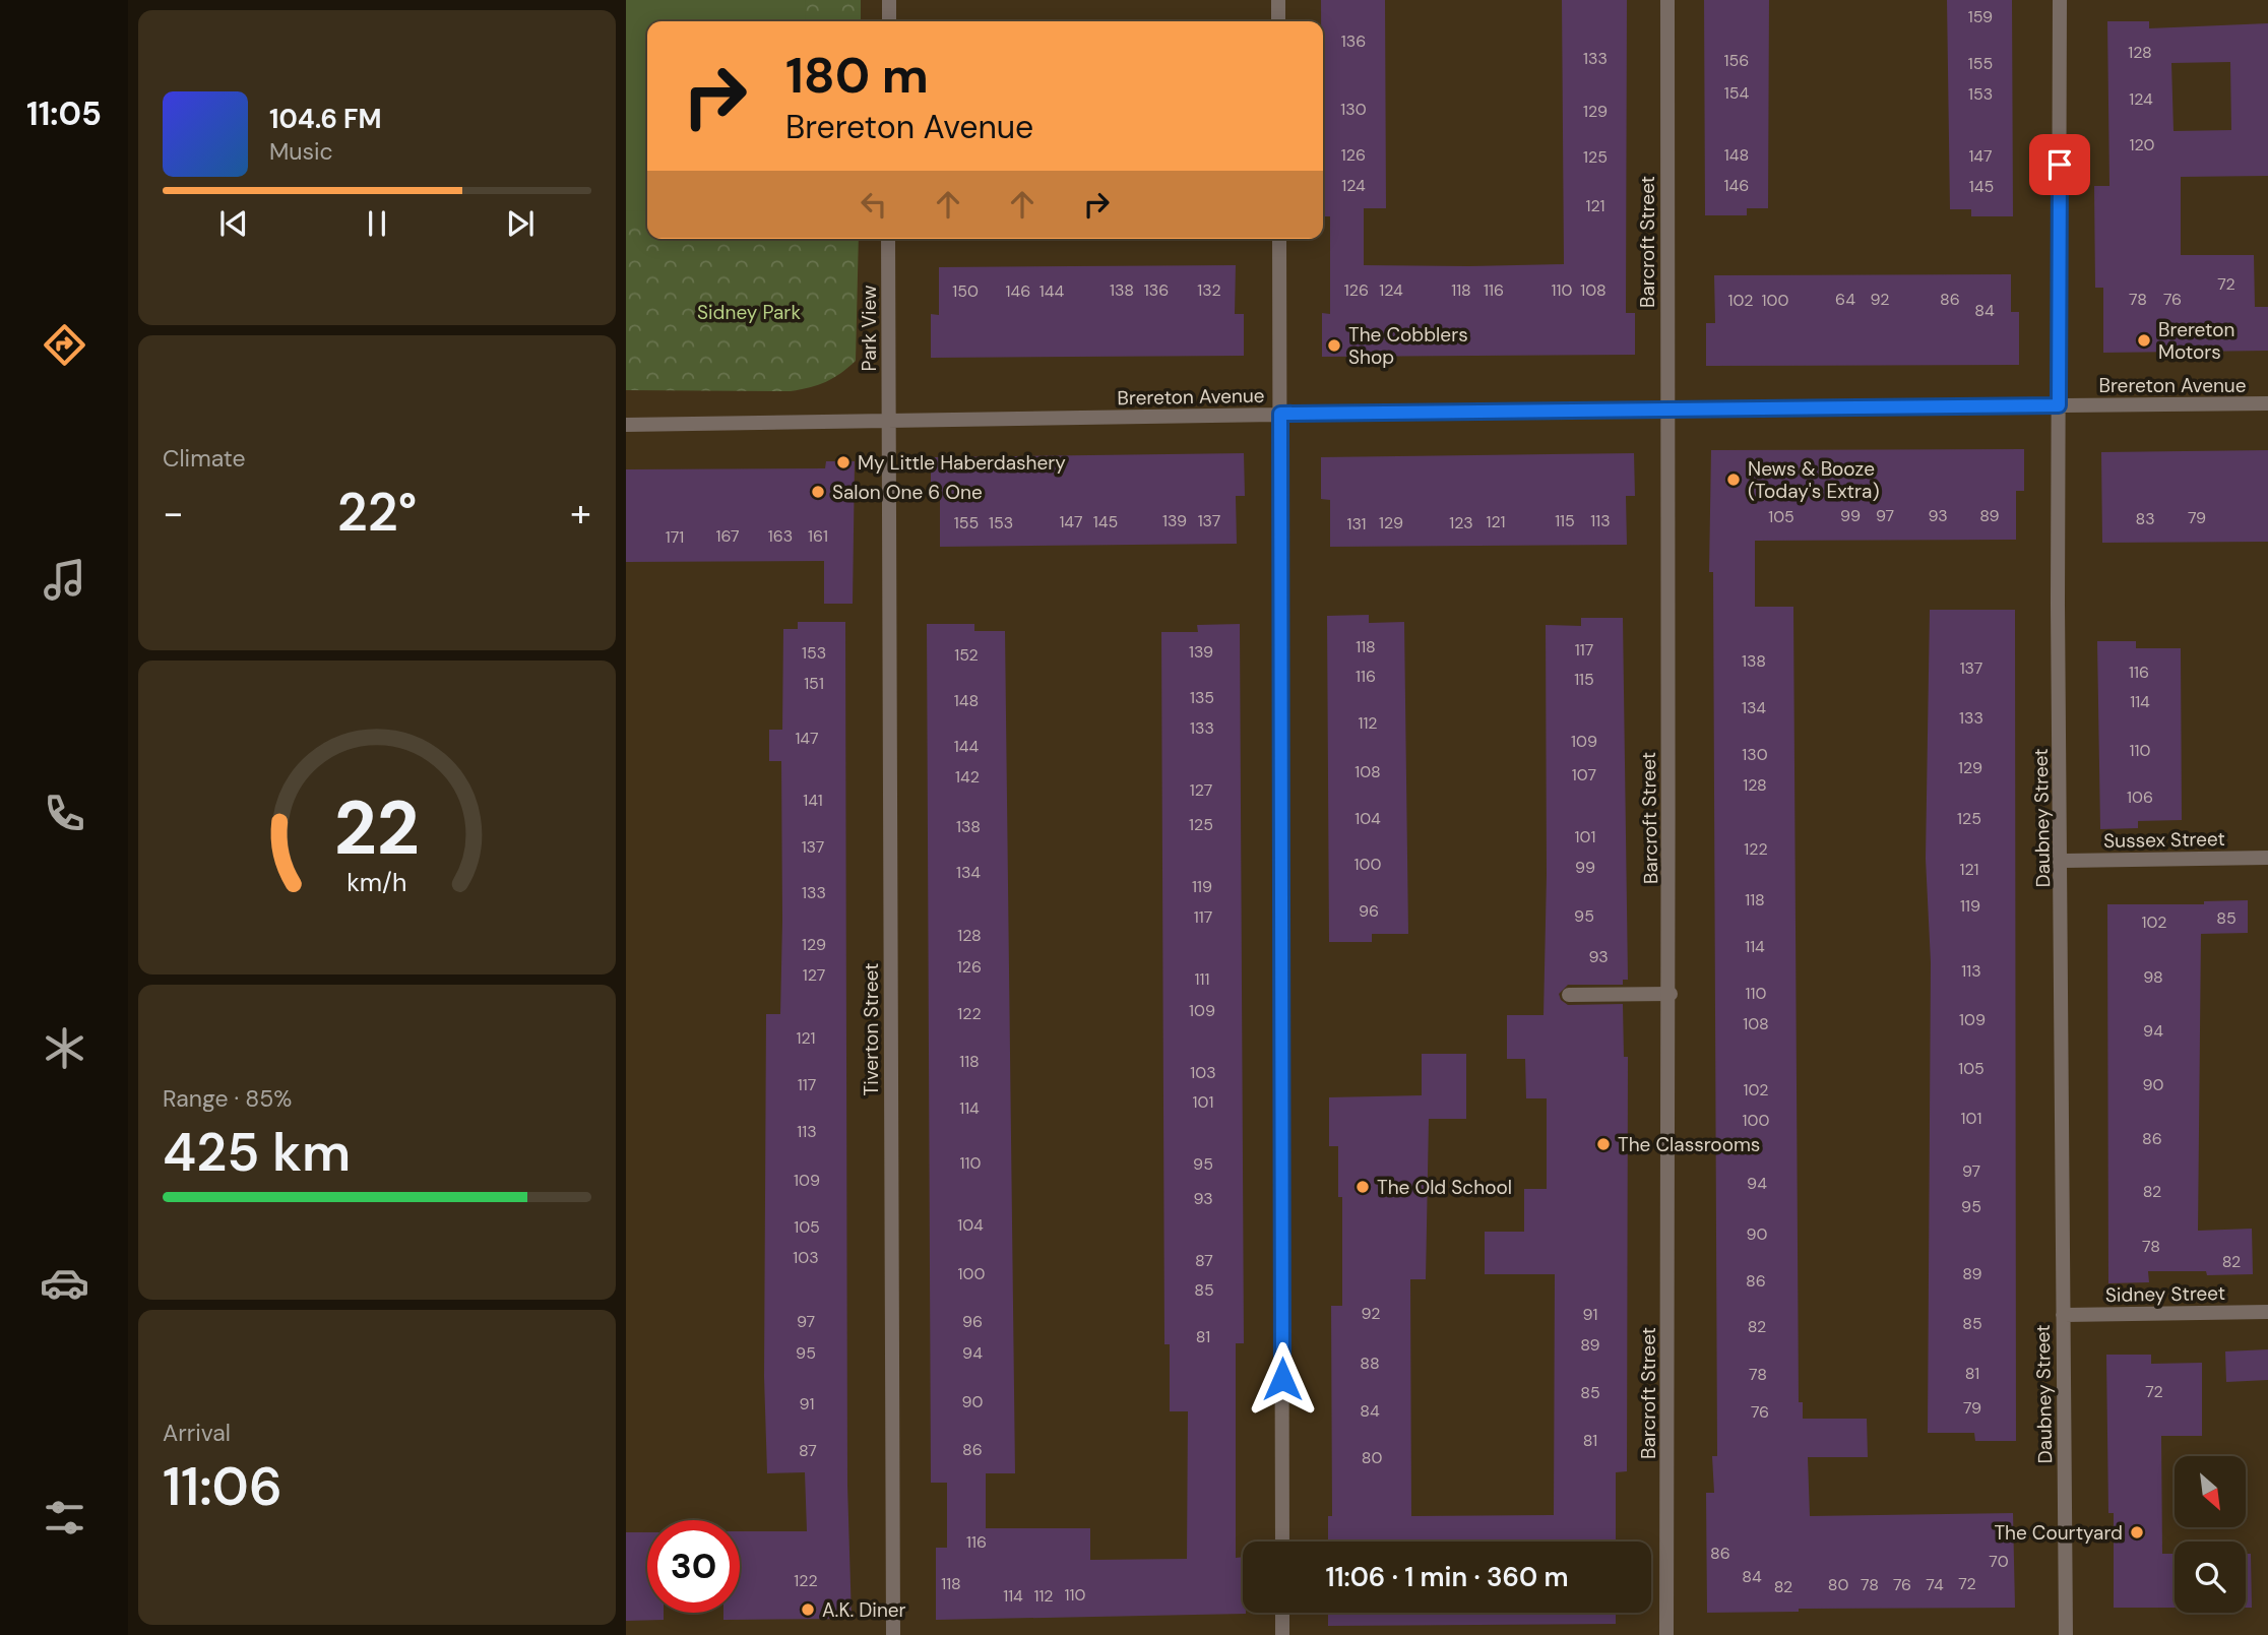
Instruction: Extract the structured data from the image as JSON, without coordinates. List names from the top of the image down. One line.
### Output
{"streets":{"street":["Barcroft Street","Park View","Brereton Avenue","Daubney Street","Sussex Street","Tiverton Street","Sidney Street"]},"crossings":[["Barcroft Street","Brereton Avenue"],["Park View","Brereton Avenue"],["Park View","Tiverton Street"],["Brereton Avenue","Daubney Street"],["Brereton Avenue","Tiverton Street"],["Daubney Street","Sussex Street"],["Daubney Street","Sidney Street"]],"parks":["Sidney Park"],"places":["Brereton Motors","The Cobblers Shop","My Little Haberdashery","News & Booze (Today's Extra)","Salon One 6 One","The Classrooms","The Old School","The Courtyard","A.K. Diner"],"house_numbers":["159","136","128","133","156","155","154","153","124","130","129","120","126","148","147","125","124","146","145","121","72","138","136","132","126","124","118","116","110","108","150","146","144","64","92","86","78","76","102","100","84","99","97","93","89","105","79","83","139","137","115","113","147","145","121","155","153","129","123","131","167","163","161","171","118","117","139","153","152","138","137","116","116","115","151","135","148","114","134","133","112","133","147","109","144","110","130","129","108","107","142","128","127","106","141","104","125","125","138","101","137","122","100","99","121","134","119","133","118","119","96","95","117","85","102","128","129","114","93","126","113","127","98","111","110","109","122","109","108","94","121","118","105","103","117","90","102","101","114","101","100","113","86","110","95","97","109","94","82","93","95","104","105","90","78","103","87","82","100","89","86","85","92","91","97","96","85","82","81","89","95","94","88","81","78","72","85","90","91","79","84","76","81","86","87","80","116","86","70","84","122","118","72","80","78","76","74","82","110","114","112"],"north":"bottom right","page":{"tabs":"11:05","turn":["180 m","Brereton Avenue"],"song":["104.6 FM","Music"],"tile":["Climate",["Range · 85%","425 km"],["Arrival","11:06"]],"heat":["−","22°","+"],"limit":"30","trip":"11:06 · 1 min · 360 m","gauge":["22","km/h"]}}
